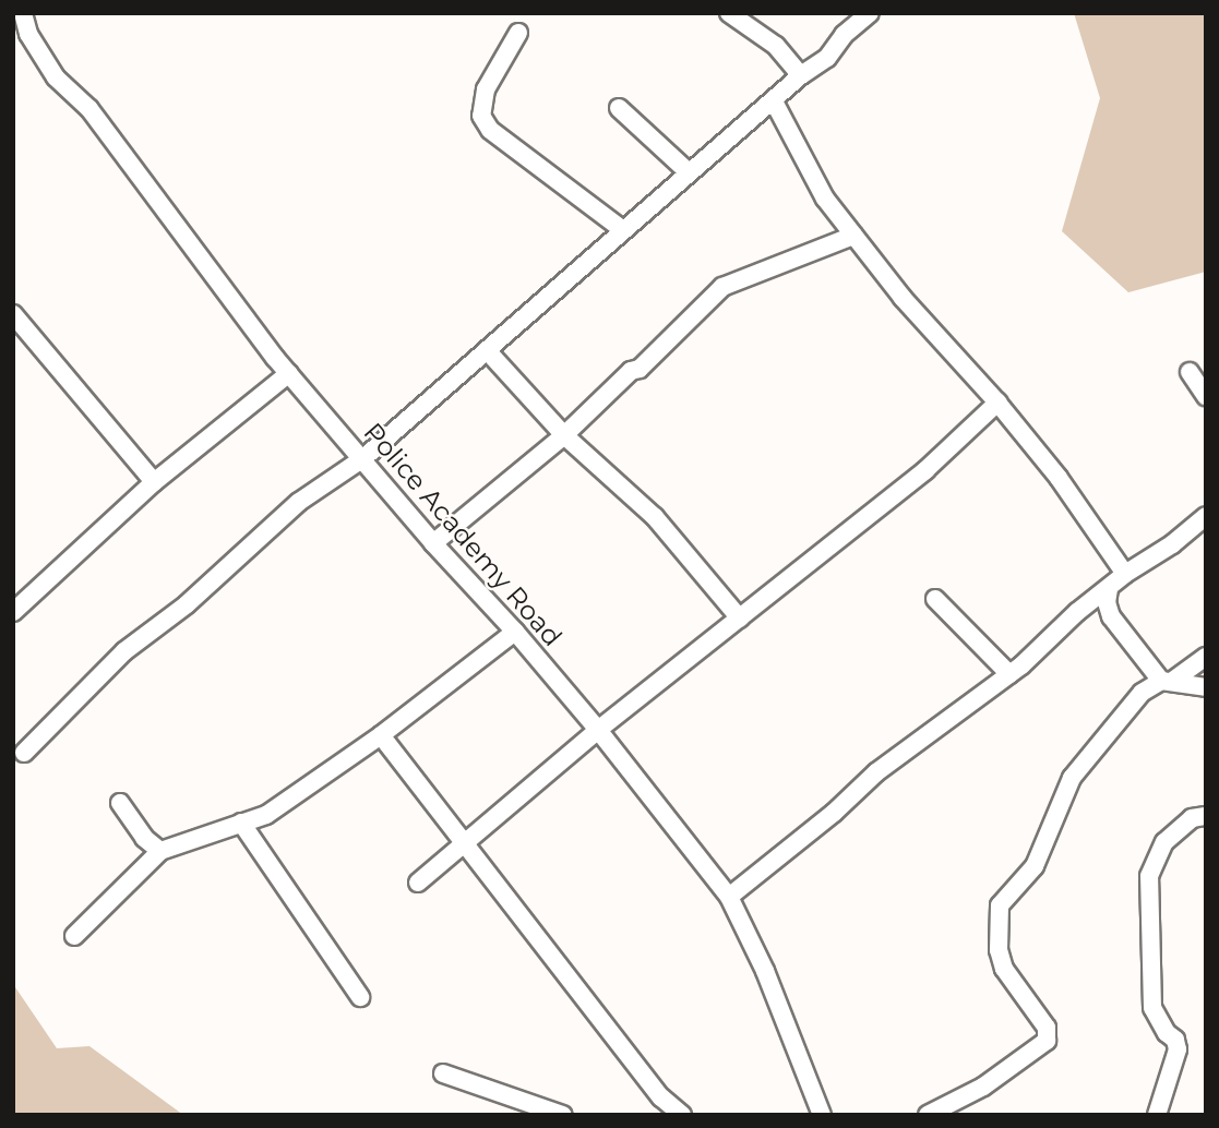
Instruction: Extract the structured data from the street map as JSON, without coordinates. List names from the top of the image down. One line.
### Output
{"streets":{"street":["Police Academy Road"]}}
